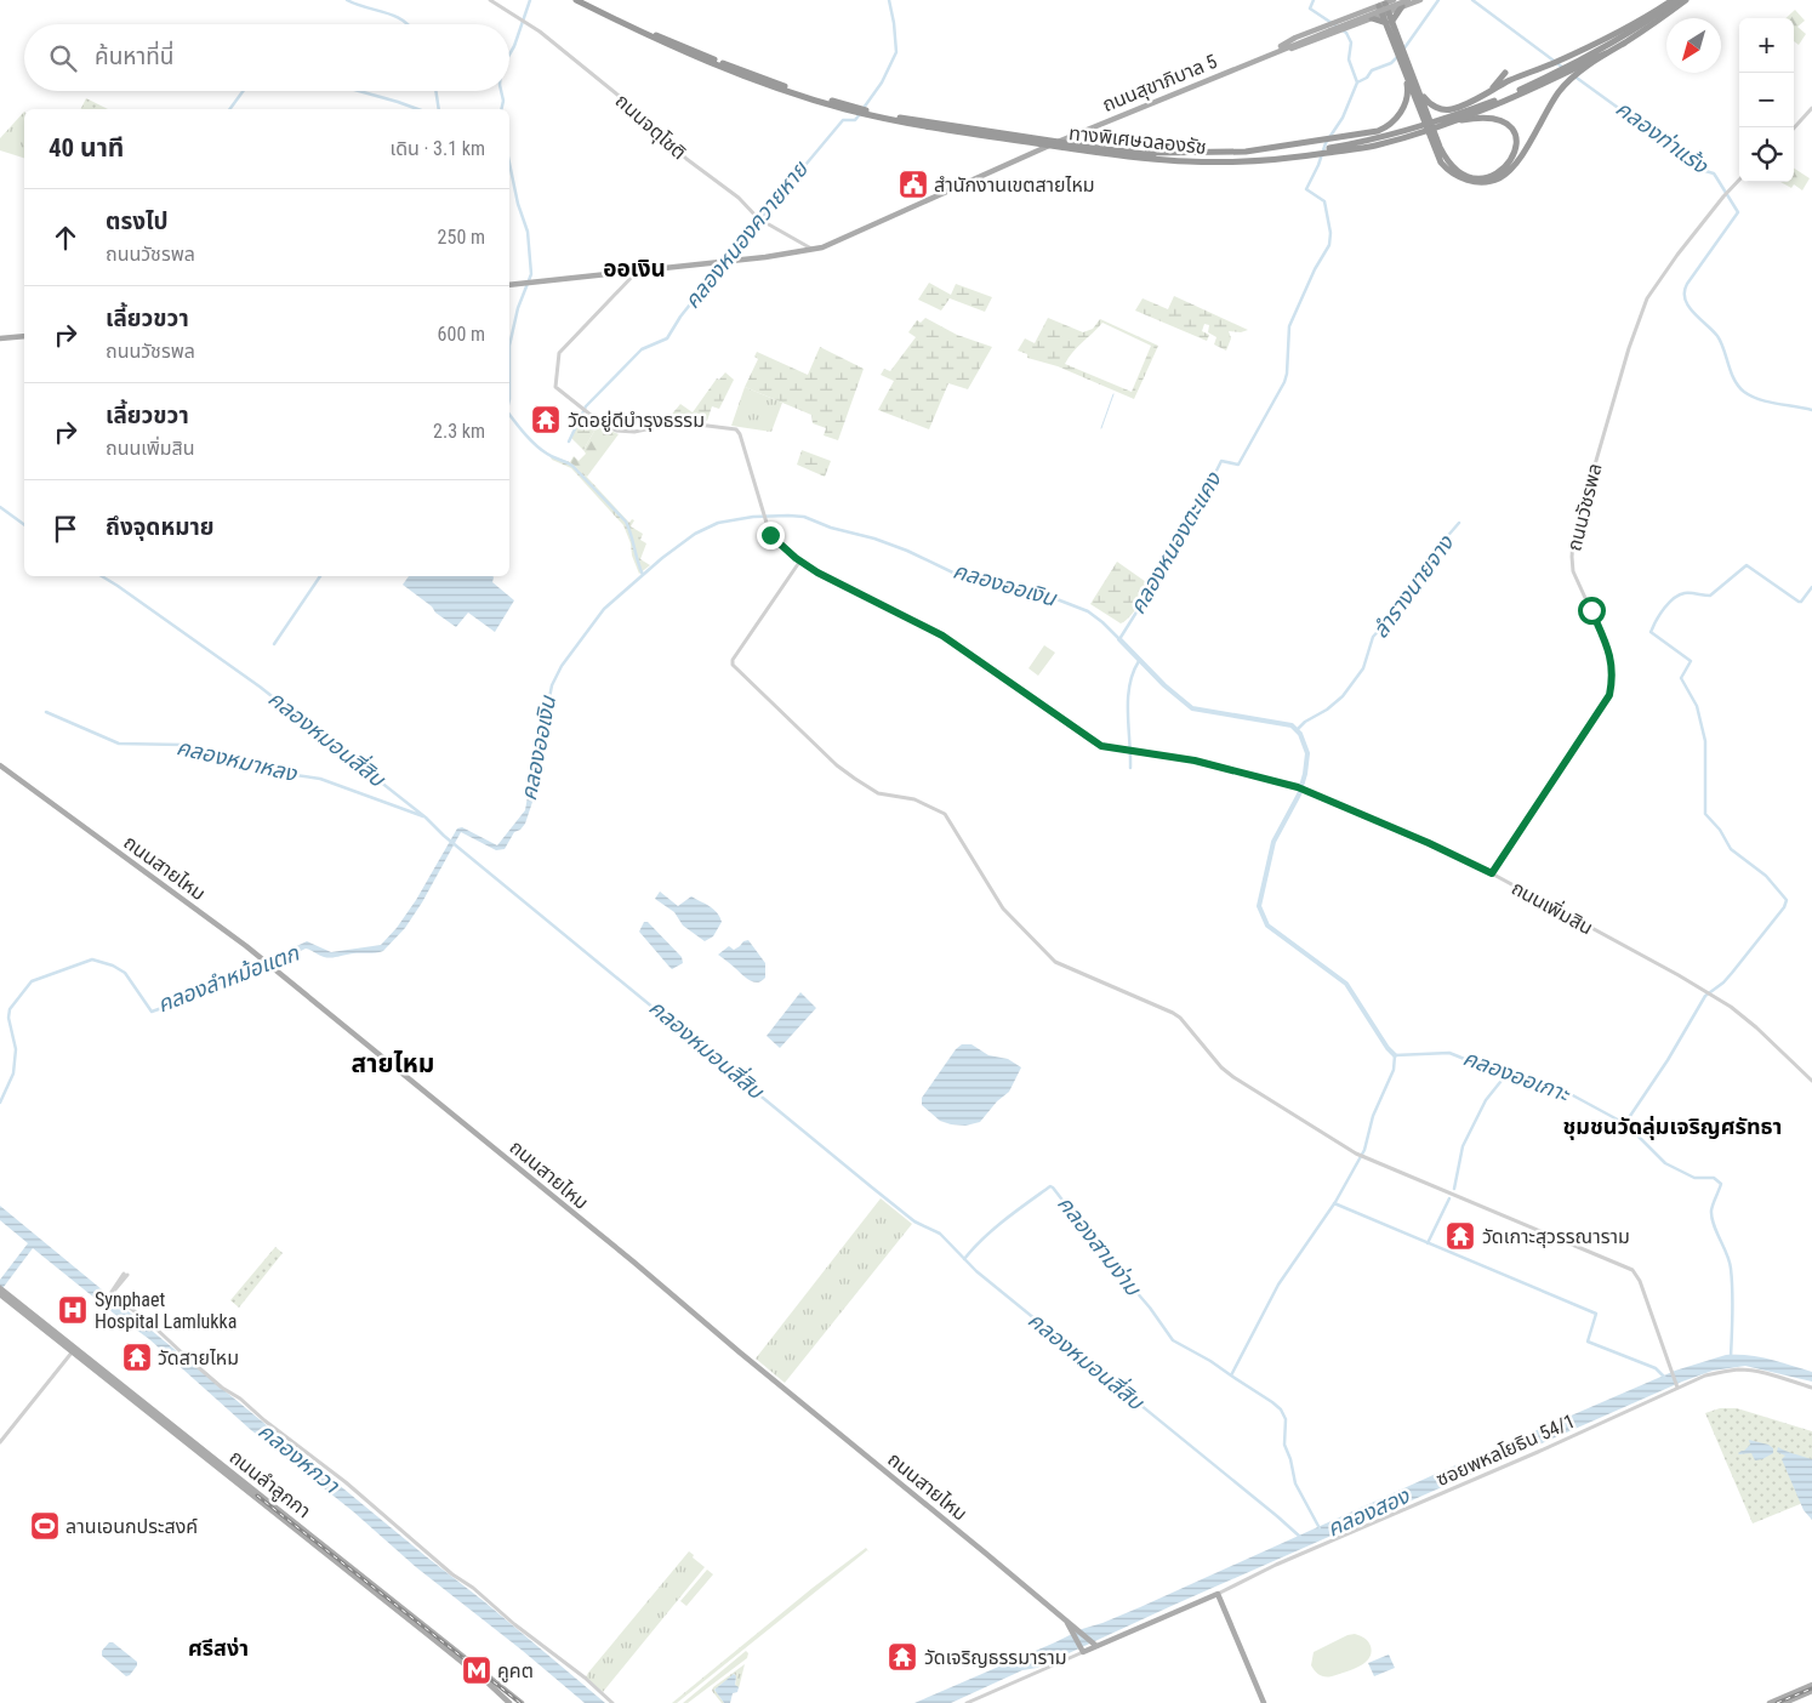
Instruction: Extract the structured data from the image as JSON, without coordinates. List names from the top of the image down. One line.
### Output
{"streets":{"highway":["ทางพิเศษฉลองรัช"],"main road":["ถนนสุขาภิบาล 5","ถนนสายไหม","ซอยพหลโยธิน 54/1","ถนนลำลูกกา"],"street":["ถนนจตุโชติ","ถนนวัชรพล","ถนนเพิ่มสิน"]},"crossings":[["ถนนสุขาภิบาล 5","ถนนจตุโชติ"],["ถนนสุขาภิบาล 5","ถนนเพิ่มสิน"],["ถนนวัชรพล","ถนนเพิ่มสิน"],["ถนนสายไหม","ซอยพหลโยธิน 54/1"]],"districts":["ออเงิน","สายไหม","ชุมชนวัดลุ่มเจริญศรัทธา","ศรีสง่า"],"water":["คลองท่าแร้ง","คลองหนองควายหาย","คลองหนองตะแคง","คลองออเงิน","ลำรางนายจาง","คลองหมอนสี่สิบ","คลองหมาหลง","คลองลำหม้อแตก","คลองออเกาะ","คลองสามง่าม","คลองหกวา","คลองสอง"],"places":{"public building":["สำนักงานเขตสายไหม"],"temple":["วัดอยู่ดีบำรุงธรรม","วัดเกาะสุวรรณาราม","วัดสายไหม","วัดเจริญธรรมาราม"],"hospital":["Synphaet Hospital Lamlukka"],"sports":["ลานเอนกประสงค์"],"metro station":["คูคต"]},"north":"bottom left","page":{"map_buttons":["+","−"],"search":"ค้นหาที่นี่","heading":["40 นาที","เดิน · 3.1 km"],"list":[["ตรงไป","ถนนวัชรพล","250 m"],["เลี้ยวขวา","ถนนวัชรพล","600 m"],["เลี้ยวขวา","ถนนเพิ่มสิน","2.3 km"],"ถึงจุดหมาย"]}}
